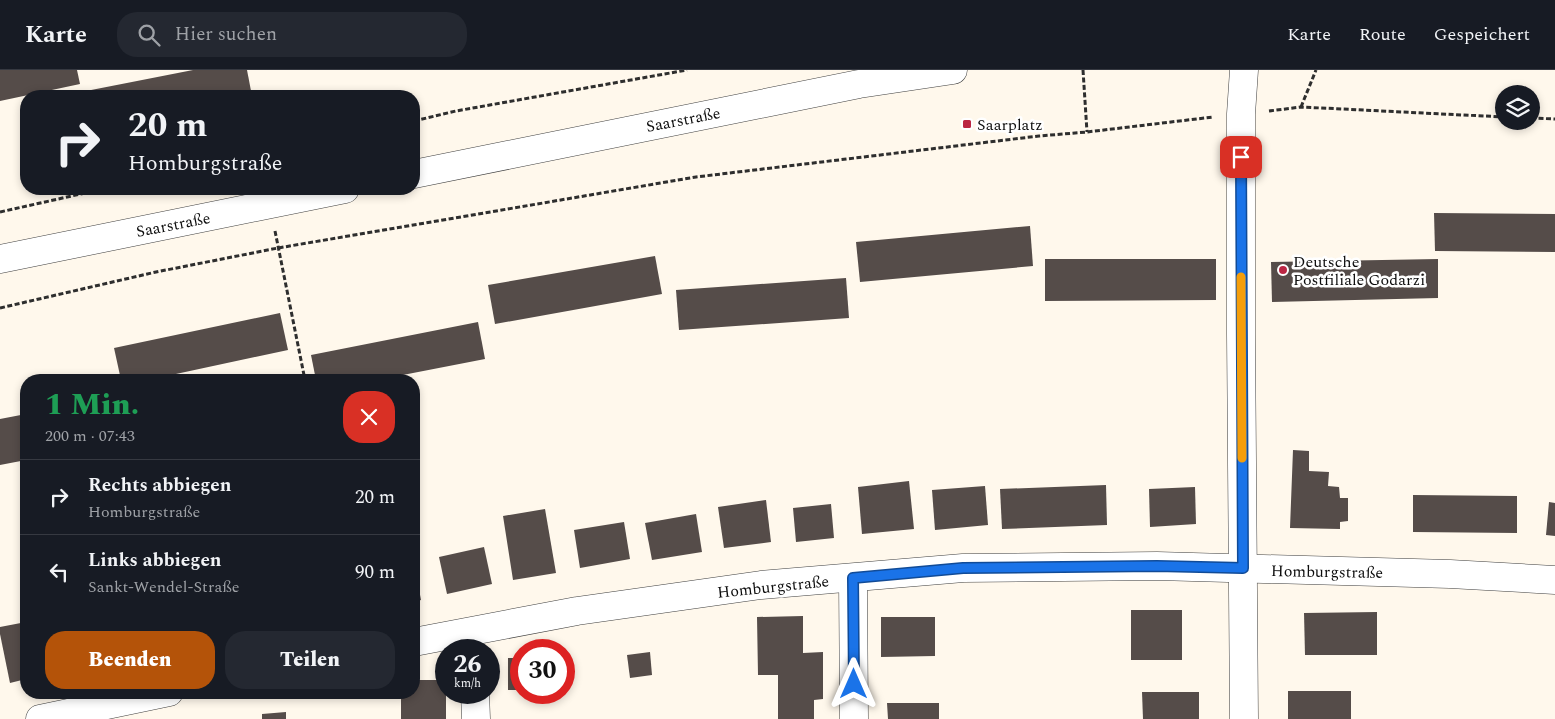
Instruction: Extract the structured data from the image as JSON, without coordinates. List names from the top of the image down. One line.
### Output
{"streets":{"street":["Saarstraße","Homburgstraße"]},"places":{"transit":["Saarplatz"],"other":["Deutsche Postfiliale Godarzi"]},"page":{"header":"Karte","search":"Hier suchen","nav":["Karte","Route","Gespeichert"],"turn":["20 m","Homburgstraße"],"heading":["1 Min.","200 m · 07:43"],"list":[{"name":"Rechts abbiegen","note":"Homburgstraße","value":"20 m"},{"name":"Links abbiegen","note":"Sankt-Wendel-Straße","value":"90 m"}],"buttons":["Beenden","Teilen"],"speed":"26 km/h","limit":"30"}}
